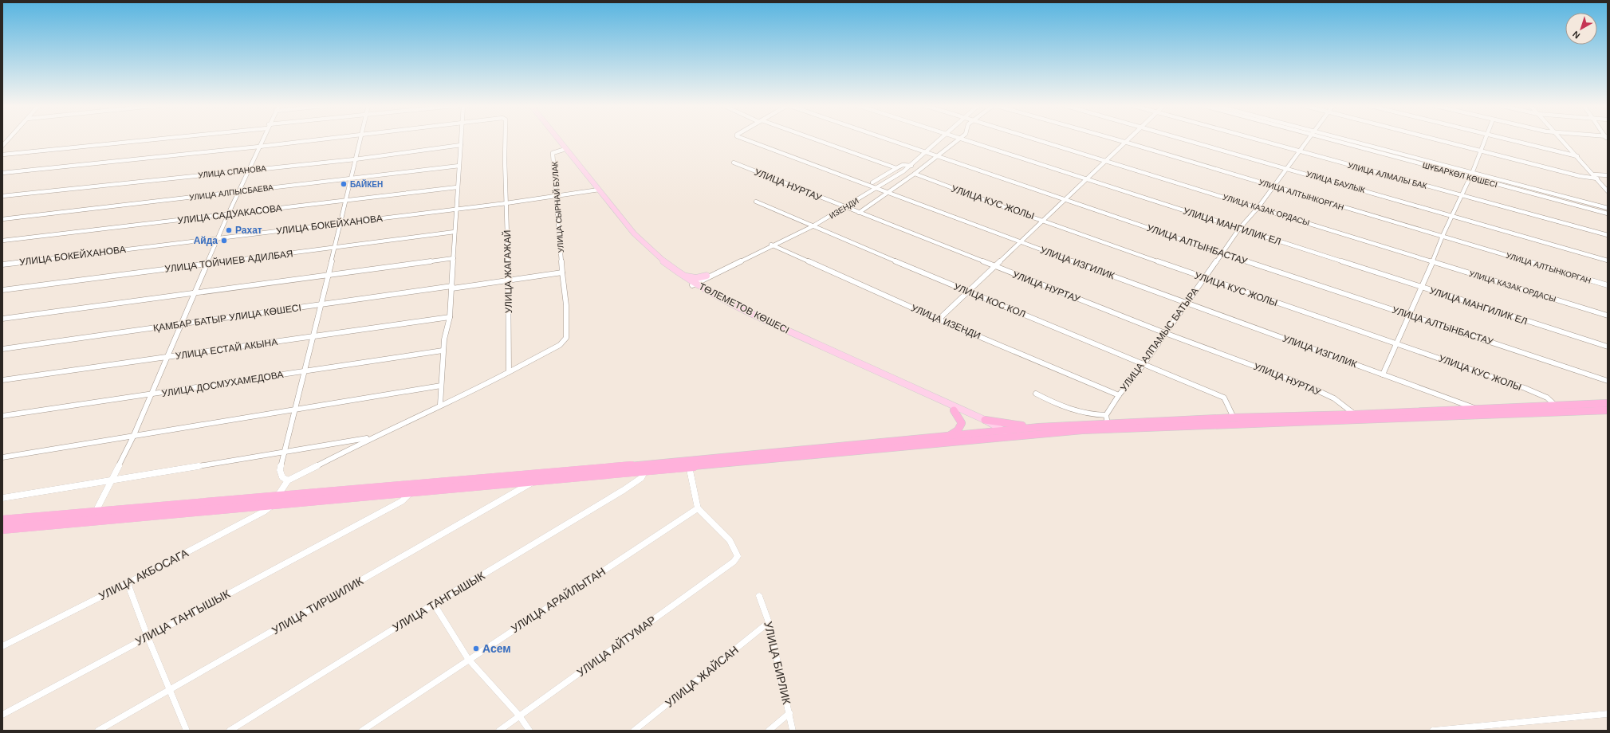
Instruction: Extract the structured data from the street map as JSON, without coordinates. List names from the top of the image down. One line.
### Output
{"streets":{"main road":["ТӨЛЕМЕТОВ КӨШЕСІ"],"street":["УЛИЦА СПАНОВА","ШҰБАРКӨЛ КӨШЕСІ","УЛИЦА АЛМАЛЫ БАК","УЛИЦА БАУЛЫК","УЛИЦА НУРТАУ","УЛИЦА АЛПЫСБАЕВА","УЛИЦА АЛТЫНКОРГАН","УЛИЦА КУС ЖОЛЫ","УЛИЦА СЫРНАЙ БУЛАК","ИЗЕНДИ","УЛИЦА КАЗАК ОРДАСЫ","УЛИЦА САДУАКАСОВА","УЛИЦА БОКЕЙХАНОВА","УЛИЦА МАНГИЛИК ЕЛ","УЛИЦА АЛТЫНБАСТАУ","УЛИЦА ТОЙЧИЕВ АДИЛБАЯ","УЛИЦА ИЗГИЛИК","УЛИЦА ЖАГАЖАЙ","УЛИЦА КОС КОЛ","ҚАМБАР БАТЫР УЛИЦА КӨШЕСІ","УЛИЦА ИЗЕНДИ","УЛИЦА АЛПАМЫС БАТЫРА","УЛИЦА ЕСТАЙ АКЫНА","УЛИЦА ДОСМУХАМЕДОВА","УЛИЦА АКБОСАГА","УЛИЦА АРАЙЛЫТАН","УЛИЦА ТАНГЫШЫК","УЛИЦА ТИРШИЛИК","УЛИЦА АЙТУМАР","УЛИЦА БИРЛИК","УЛИЦА ЖАЙСАН"]},"crossings":[["УЛИЦА АЛМАЛЫ БАК","УЛИЦА АЛПАМЫС БАТЫРА"],["УЛИЦА БАУЛЫК","УЛИЦА АЛПАМЫС БАТЫРА"],["УЛИЦА НУРТАУ","ИЗЕНДИ"],["УЛИЦА НУРТАУ","УЛИЦА АЛПАМЫС БАТЫРА"],["УЛИЦА АЛТЫНКОРГАН","УЛИЦА АЛПАМЫС БАТЫРА"],["УЛИЦА КУС ЖОЛЫ","УЛИЦА АЛПАМЫС БАТЫРА"],["УЛИЦА СЫРНАЙ БУЛАК","УЛИЦА БОКЕЙХАНОВА"],["УЛИЦА СЫРНАЙ БУЛАК","УЛИЦА ЖАГАЖАЙ"],["УЛИЦА СЫРНАЙ БУЛАК","ТӨЛЕМЕТОВ КӨШЕСІ"],["УЛИЦА СЫРНАЙ БУЛАК","ҚАМБАР БАТЫР УЛИЦА КӨШЕСІ"],["ИЗЕНДИ","УЛИЦА АЛТЫНБАСТАУ"],["ИЗЕНДИ","УЛИЦА ИЗГИЛИК"],["ИЗЕНДИ","УЛИЦА КОС КОЛ"],["ИЗЕНДИ","ТӨЛЕМЕТОВ КӨШЕСІ"],["ИЗЕНДИ","УЛИЦА ИЗЕНДИ"],["УЛИЦА КАЗАК ОРДАСЫ","УЛИЦА АЛПАМЫС БАТЫРА"],["УЛИЦА БОКЕЙХАНОВА","УЛИЦА ЖАГАЖАЙ"],["УЛИЦА БОКЕЙХАНОВА","ТӨЛЕМЕТОВ КӨШЕСІ"],["УЛИЦА МАНГИЛИК ЕЛ","УЛИЦА АЛПАМЫС БАТЫРА"],["УЛИЦА АЛТЫНБАСТАУ","УЛИЦА АЛПАМЫС БАТЫРА"],["УЛИЦА ИЗГИЛИК","УЛИЦА АЛПАМЫС БАТЫРА"],["УЛИЦА ЖАГАЖАЙ","ҚАМБАР БАТЫР УЛИЦА КӨШЕСІ"],["УЛИЦА КОС КОЛ","УЛИЦА АЛПАМЫС БАТЫРА"],["УЛИЦА ИЗЕНДИ","УЛИЦА АЛПАМЫС БАТЫРА"],["УЛИЦА АРАЙЛЫТАН","УЛИЦА АЙТУМАР"],["УЛИЦА БИРЛИК","УЛИЦА ЖАЙСАН"]],"places":["БАЙКЕН","Рахат","Айда","Асем"],"north":"bottom left"}
